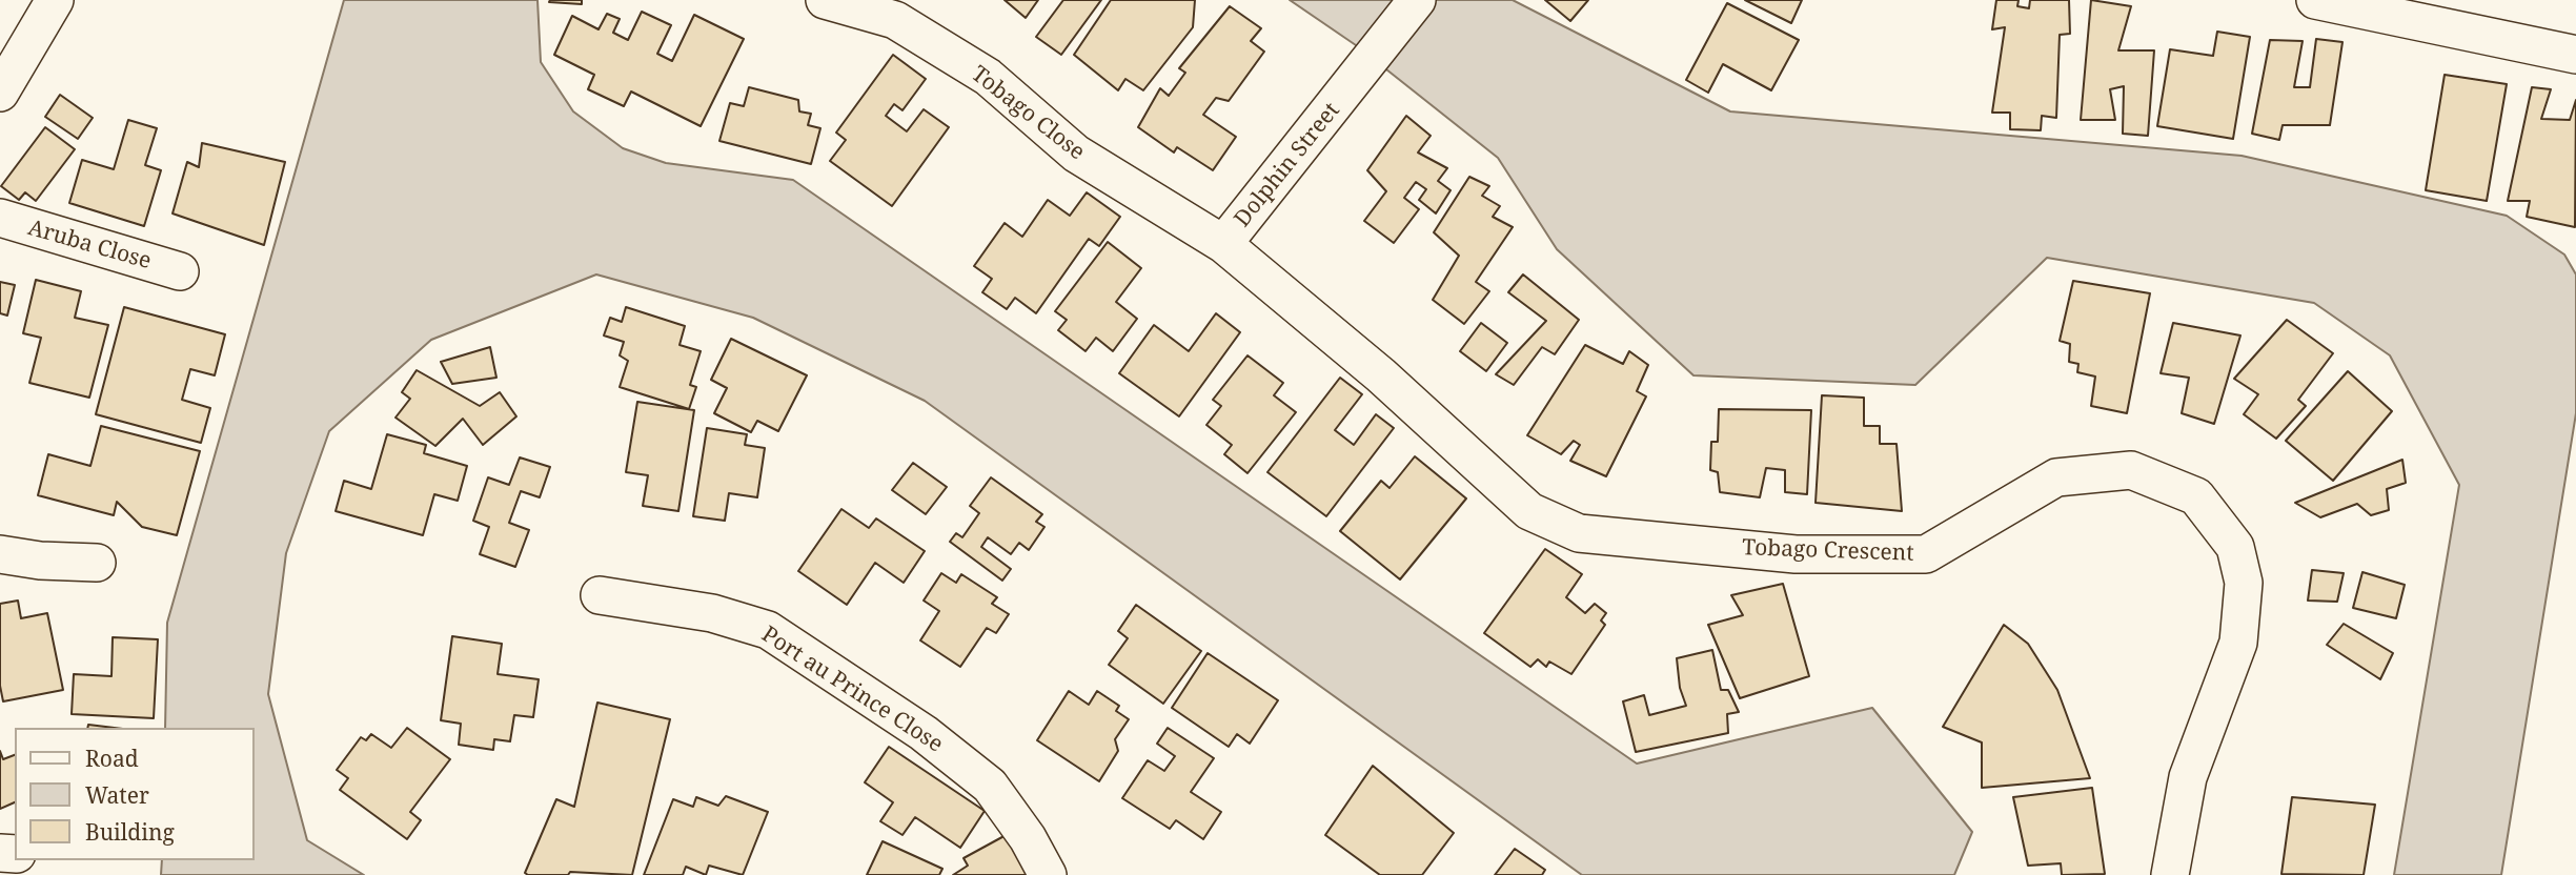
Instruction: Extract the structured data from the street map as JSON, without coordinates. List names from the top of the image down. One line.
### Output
{"streets":{"street":["Tobago Close","Dolphin Street","Aruba Close","Tobago Crescent","Port au Prince Close"]},"crossings":[["Tobago Close","Dolphin Street"],["Tobago Close","Tobago Crescent"],["Dolphin Street","Tobago Crescent"]],"legend":["Road","Water","Building"]}
